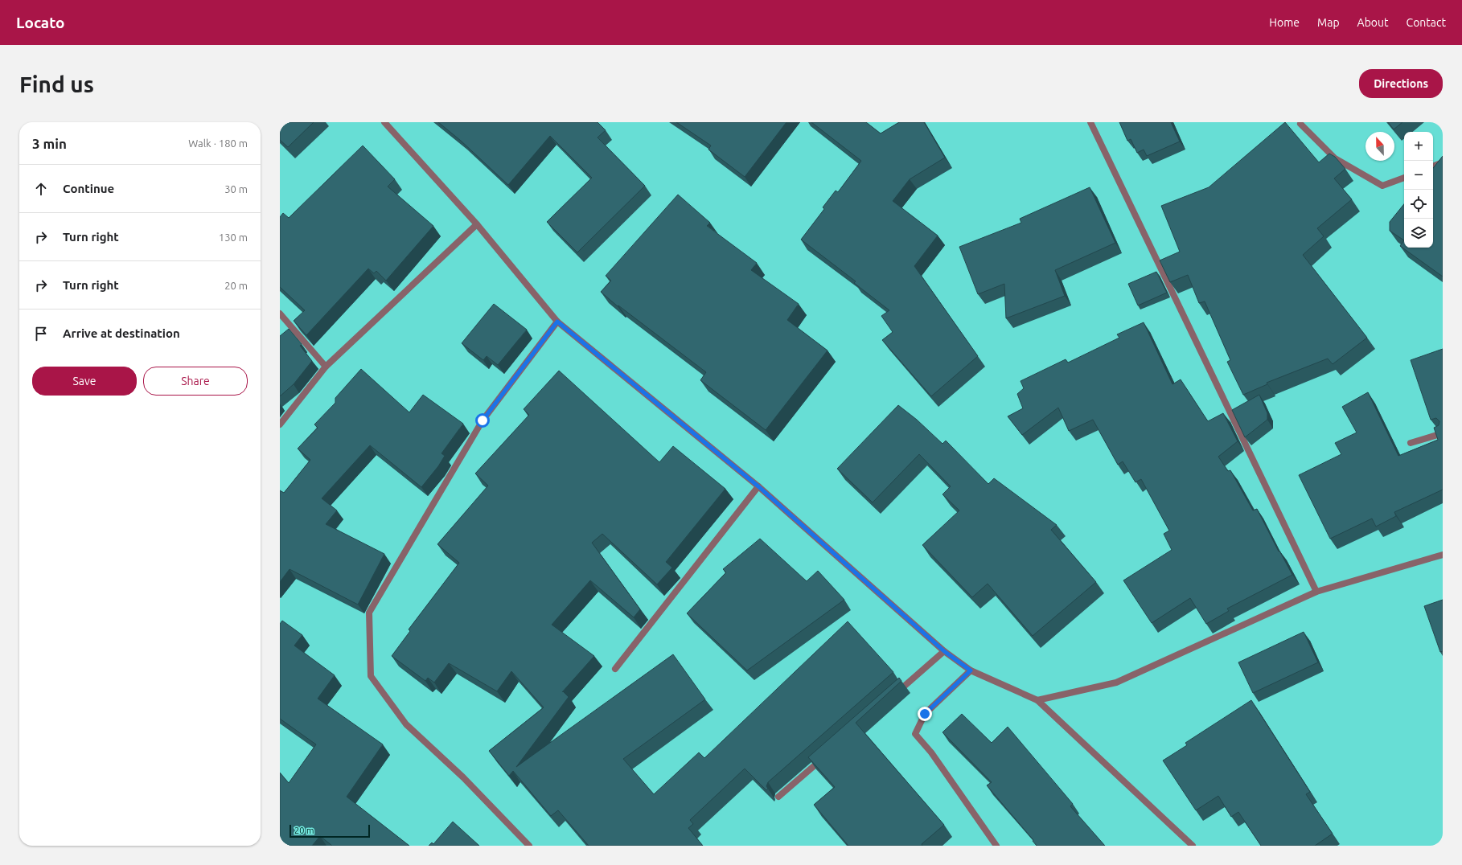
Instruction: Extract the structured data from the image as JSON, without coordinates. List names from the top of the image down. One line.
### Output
{"scale_bar":"20 m","north":"top","page":{"header":"Locato","nav":["Home","Map","About","Contact"],"buttons":["Directions",["Save","Share"]],"title":"Find us","heading":["3 min","Walk · 180 m"],"map_buttons":["+","−"],"list":[["Continue","30 m"],["Turn right","130 m"],["Turn right","20 m"],"Arrive at destination"],"scale":"20 m"}}
